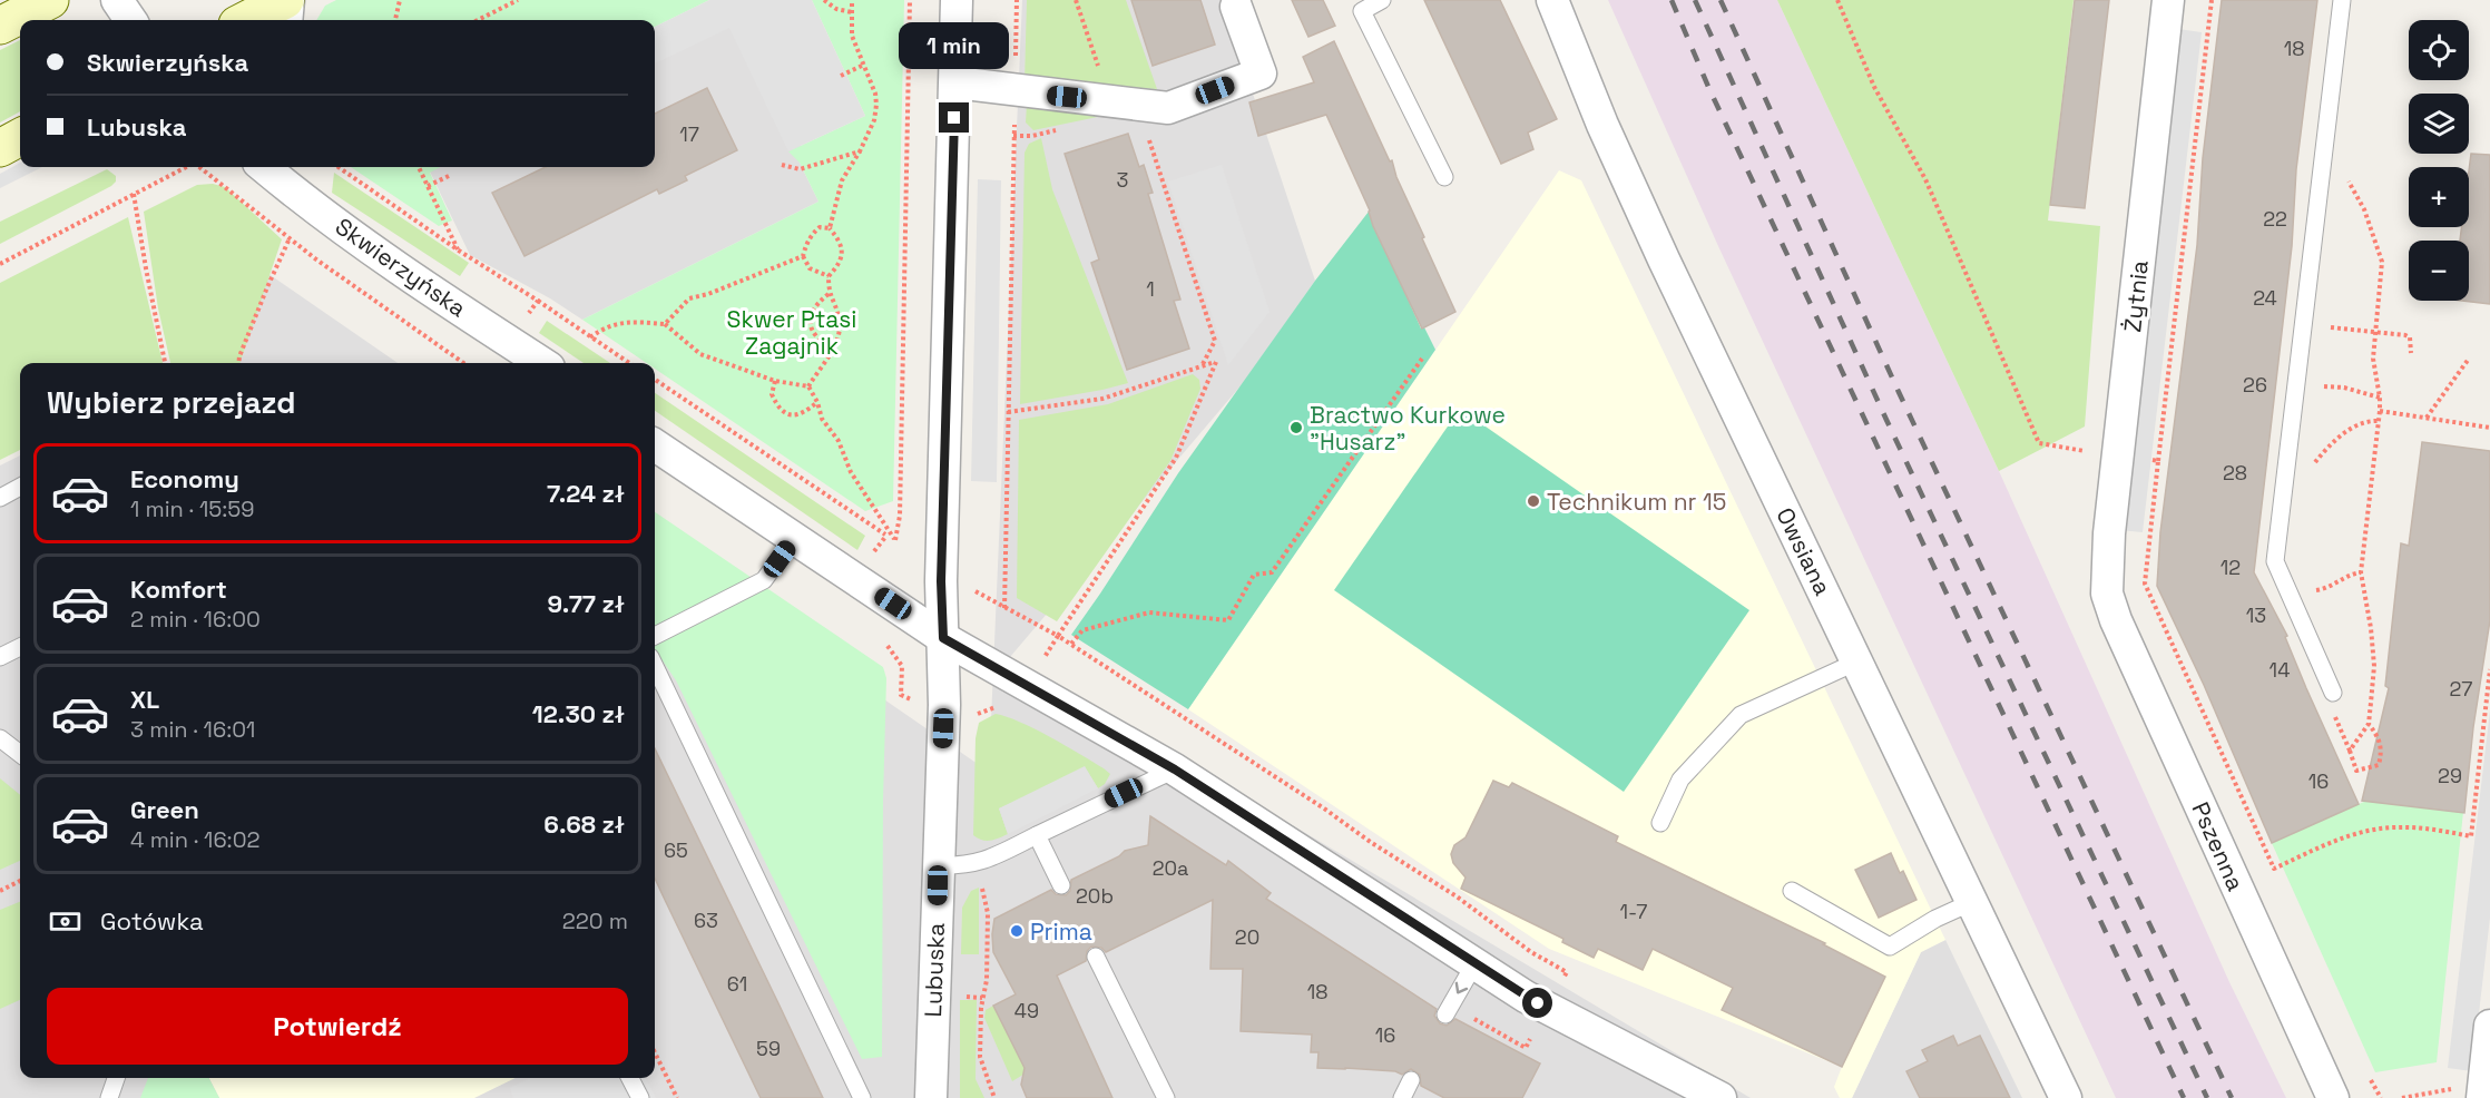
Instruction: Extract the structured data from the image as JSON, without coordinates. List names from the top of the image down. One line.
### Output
{"streets":{"street":["Skwierzyńska","Żytnia","Owsiana","Pszenna","Lubuska"]},"crossings":[["Żytnia","Pszenna"]],"parks":["Skwer Ptasi Zagajnik"],"places":["Bractwo Kurkowe \"Husarz\"","Technikum nr 15","Prima"],"house_numbers":["18","17","3","22","1","24","26","28","12","13","14","27","29","16","65","20a","20b","1-7","63","20","61","18","49","16","59"],"page":{"map_buttons":["+","−"],"banner":["Skwierzyńska","Lubuska"],"bubble":"1 min","heading":"Wybierz przejazd","list":[{"name":"Economy","note":"1 min · 15:59","value":"7.24 zł"},{"name":"Komfort","note":"2 min · 16:00","value":"9.77 zł"},{"name":"XL","note":"3 min · 16:01","value":"12.30 zł"},{"name":"Green","note":"4 min · 16:02","value":"6.68 zł"}],"pay":["Gotówka","220 m"],"buttons":"Potwierdź"}}
